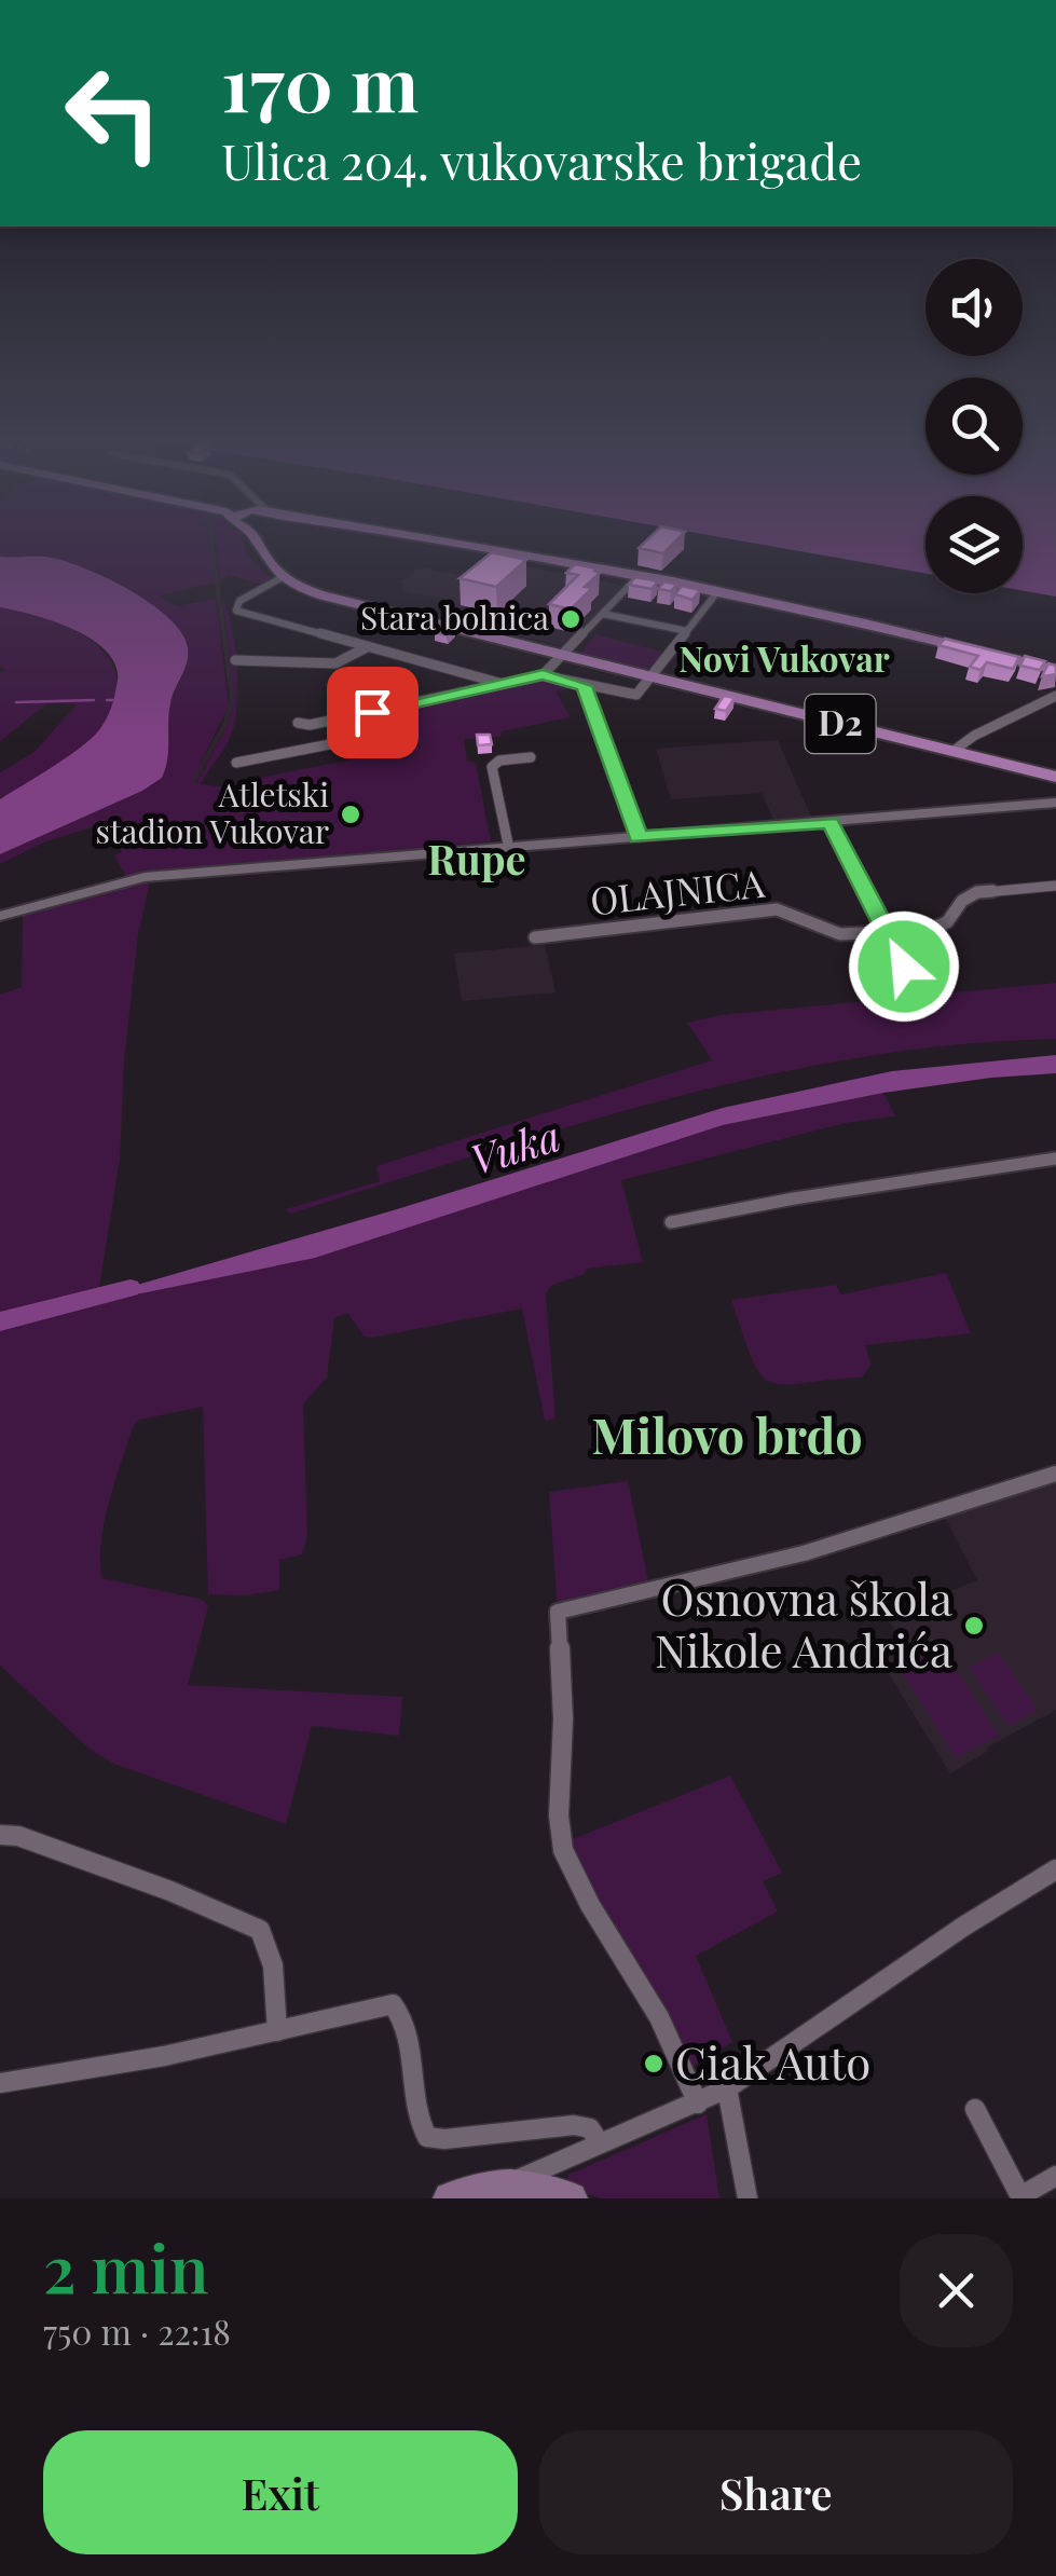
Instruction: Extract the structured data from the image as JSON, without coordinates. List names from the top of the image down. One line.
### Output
{"streets":{"main road":["D2"],"street":["OLAJNICA"]},"districts":["Novi Vukovar","Rupe","Milovo brdo"],"water":["Vuka"],"places":["Stara bolnica","Atletski stadion Vukovar","Osnovna škola Nikole Andrića","Ciak Auto"],"page":{"turn":["170 m","Ulica 204. vukovarske brigade"],"heading":["2 min","750 m · 22:18"],"buttons":["Exit","Share"]}}
